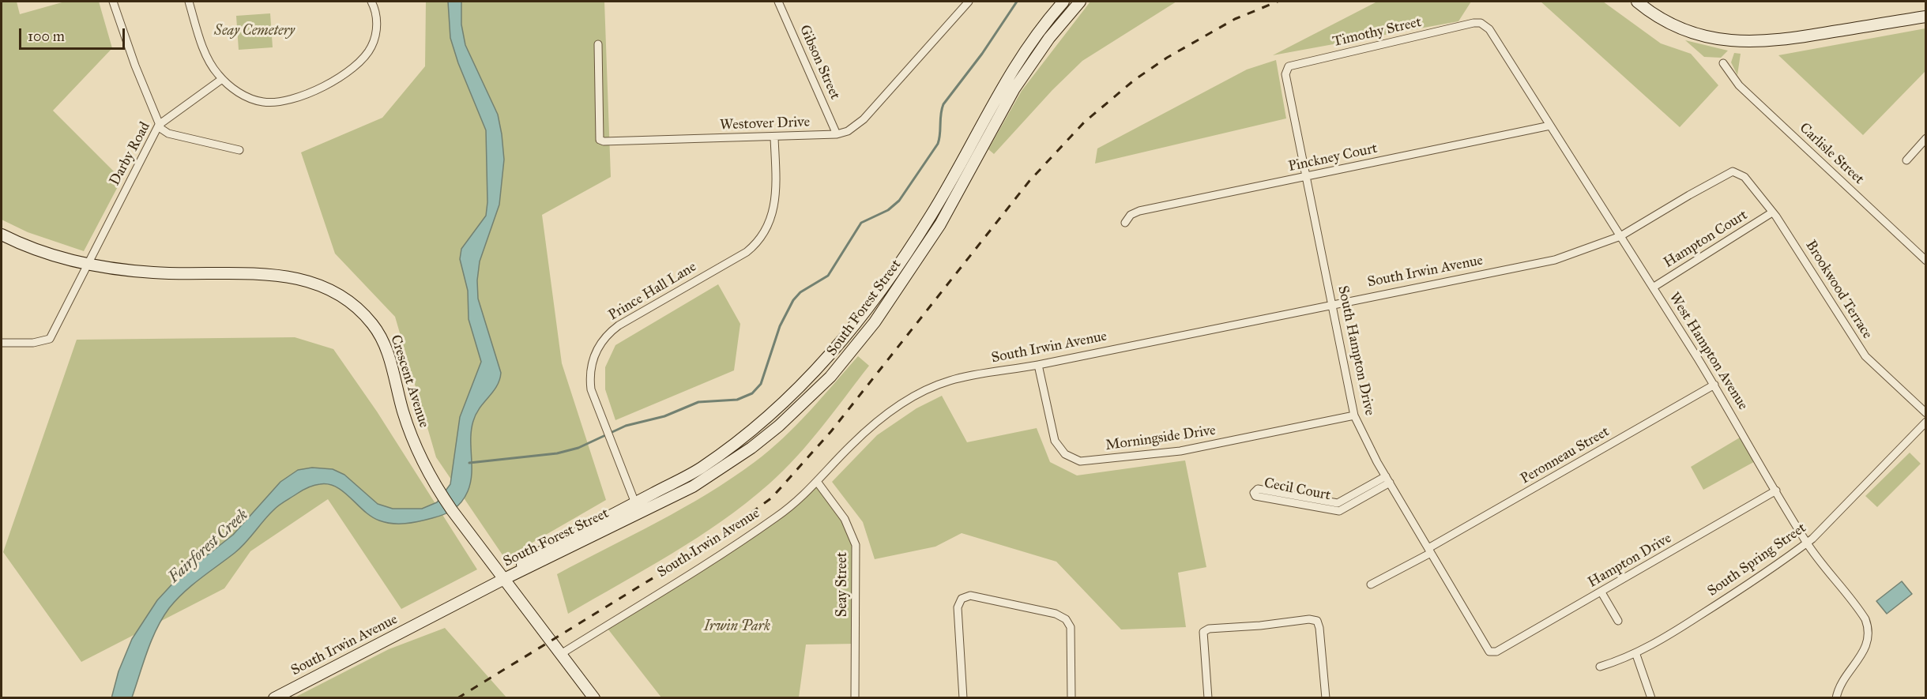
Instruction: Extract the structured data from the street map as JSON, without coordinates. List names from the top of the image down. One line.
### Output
{"streets":{"street":["Timothy Street","Gibson Street","Westover Drive","Darby Road","Carlisle Street","Pinckney Court","Hampton Court","South Irwin Avenue","Brookwood Terrace","Prince Hall Lane","South Forest Street","South Hampton Drive","West Hampton Avenue","Crescent Avenue","Morningside Drive","Peronneau Street","Cecil Court","South Spring Street","Hampton Drive","Seay Street"]},"crossings":[["Timothy Street","South Hampton Drive"],["Timothy Street","West Hampton Avenue"],["Gibson Street","Westover Drive"],["Westover Drive","Prince Hall Lane"],["Darby Road","Crescent Avenue"],["Pinckney Court","South Hampton Drive"],["Pinckney Court","West Hampton Avenue"],["Hampton Court","Brookwood Terrace"],["Hampton Court","West Hampton Avenue"],["South Irwin Avenue","Brookwood Terrace"],["South Irwin Avenue","South Forest Street"],["South Irwin Avenue","South Hampton Drive"],["South Irwin Avenue","West Hampton Avenue"],["South Irwin Avenue","Crescent Avenue"],["South Irwin Avenue","Morningside Drive"],["South Irwin Avenue","Seay Street"],["Prince Hall Lane","South Forest Street"],["South Forest Street","Crescent Avenue"],["South Hampton Drive","Morningside Drive"],["South Hampton Drive","Peronneau Street"],["South Hampton Drive","Cecil Court"],["South Hampton Drive","Hampton Drive"],["West Hampton Avenue","Peronneau Street"],["West Hampton Avenue","South Spring Street"],["West Hampton Avenue","Hampton Drive"]],"water":["Fairforest Creek"],"parks":["Seay Cemetery","Irwin Park"],"scale_bar":"100 m"}
